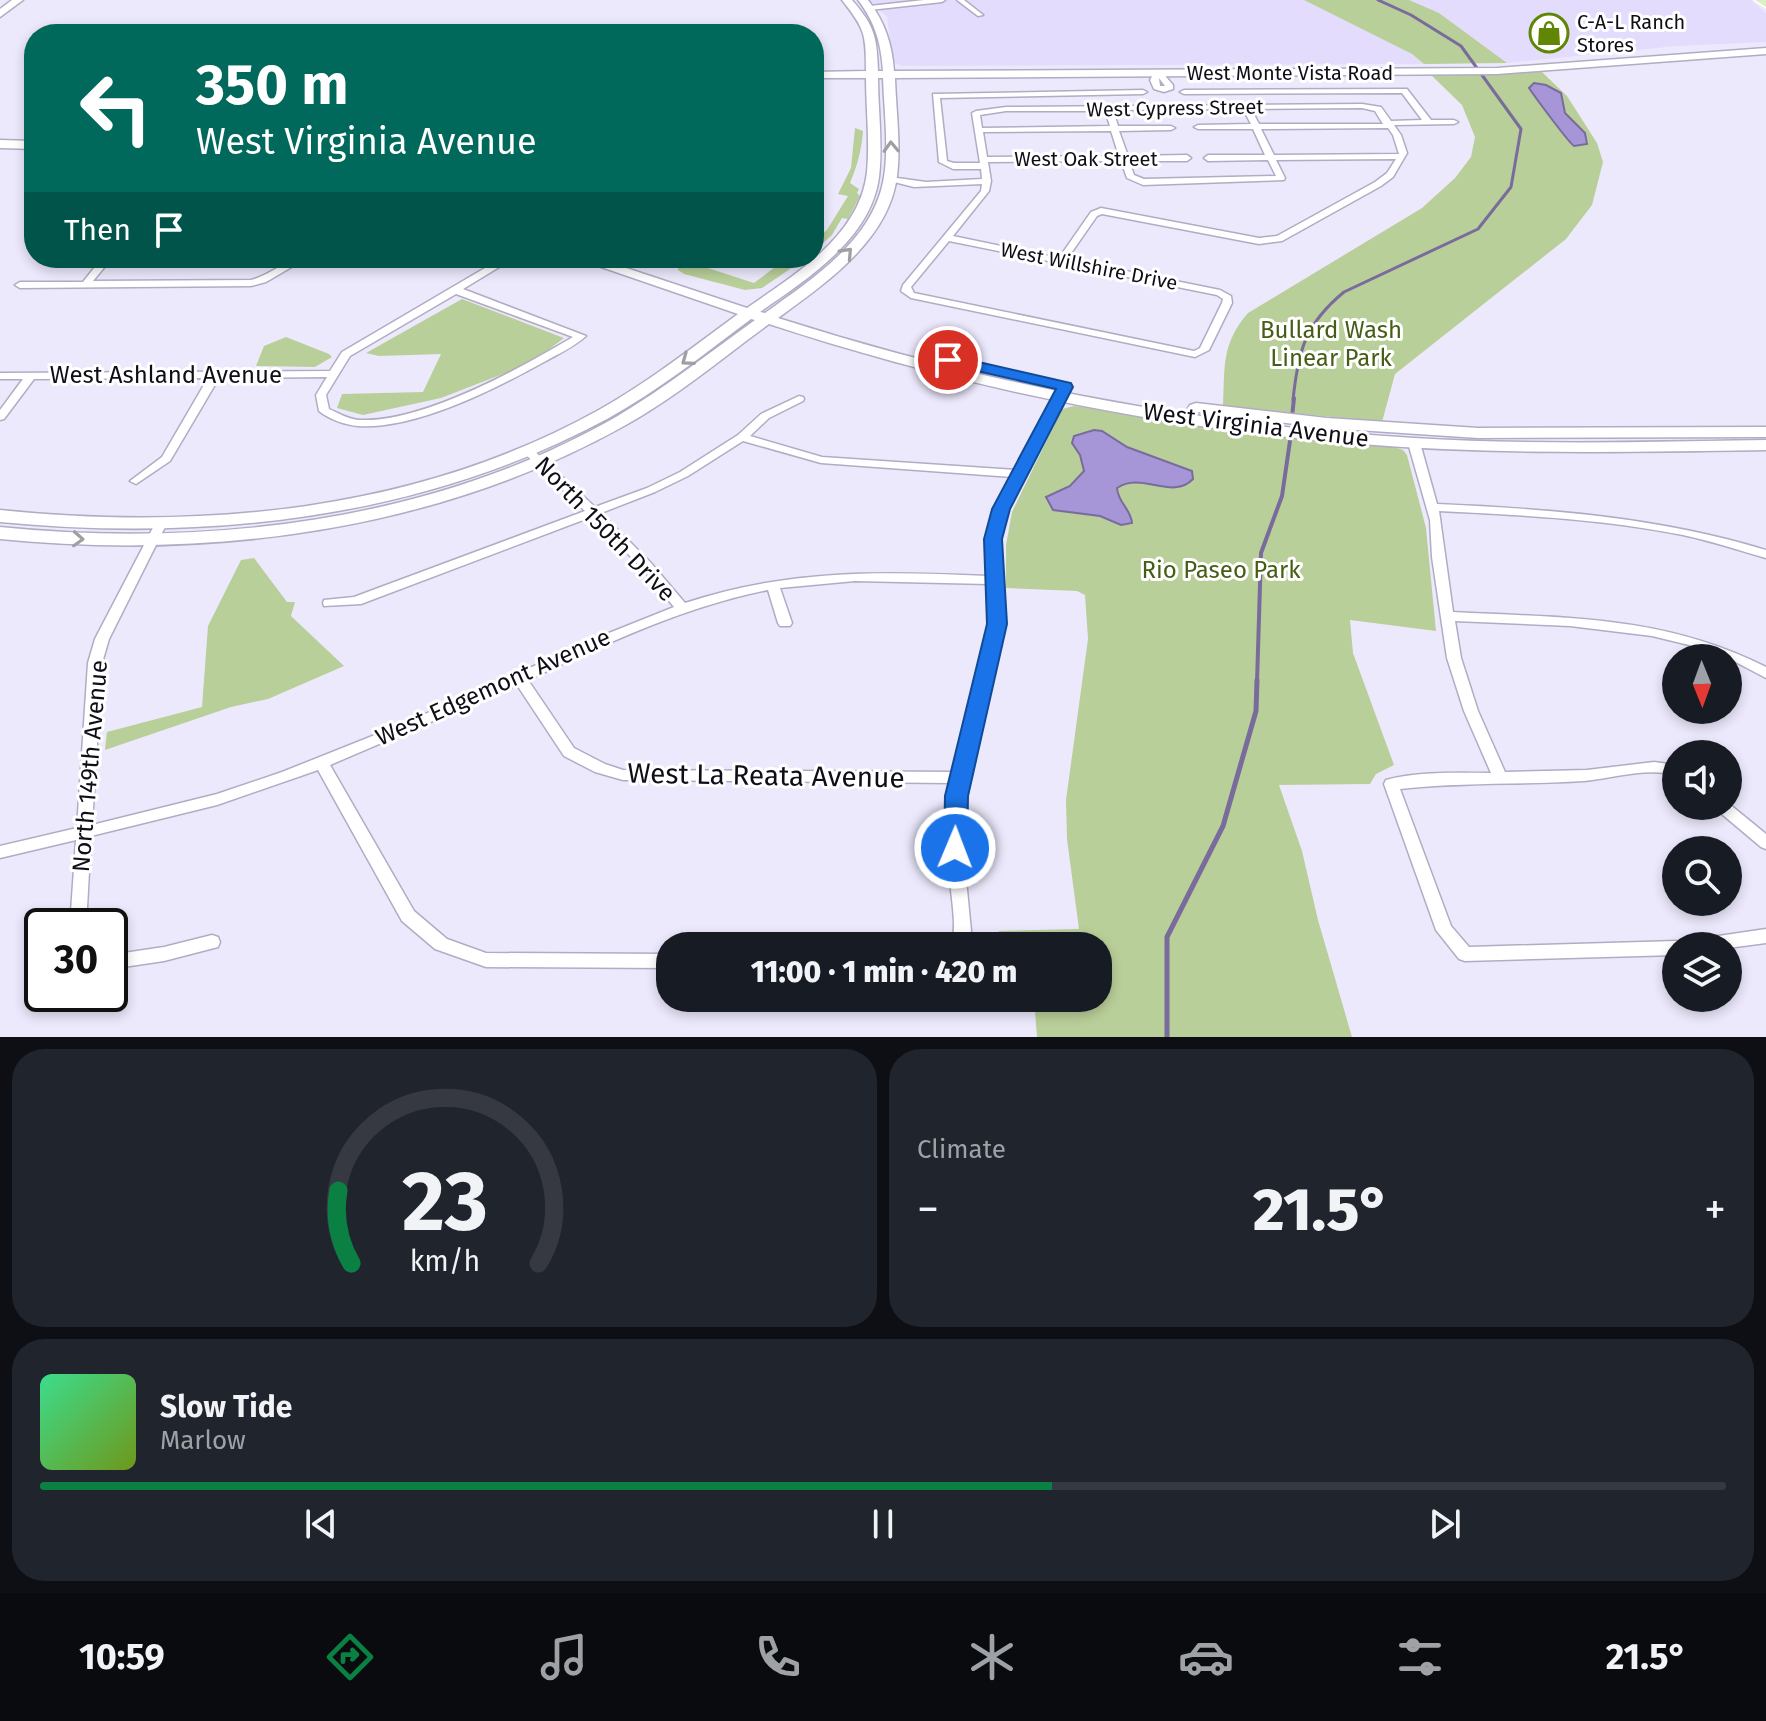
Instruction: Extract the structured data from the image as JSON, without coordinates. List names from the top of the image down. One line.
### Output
{"streets":{"street":["West Monte Vista Road","West Cypress Street","West Oak Street","West Willshire Drive","West Ashland Avenue","West Virginia Avenue","North 150th Drive","West Edgemont Avenue","North 149th Avenue","West La Reata Avenue"]},"crossings":[["North 150th Drive","West Edgemont Avenue"],["West Edgemont Avenue","North 149th Avenue"],["West Edgemont Avenue","West La Reata Avenue"]],"parks":["Bullard Wash Linear Park","Rio Paseo Park"],"places":{"shop":["C-A-L Ranch Stores"]},"north":"bottom","page":{"turn":["350 m","West Virginia Avenue"],"then":"Then","limit":"30","trip":"11:00 · 1 min · 420 m","tile":"Climate","heat":["−","21.5°","+"],"song":["Slow Tide","Marlow"],"tabs":["10:59","21.5°"],"gauge":["23","km/h"]}}
